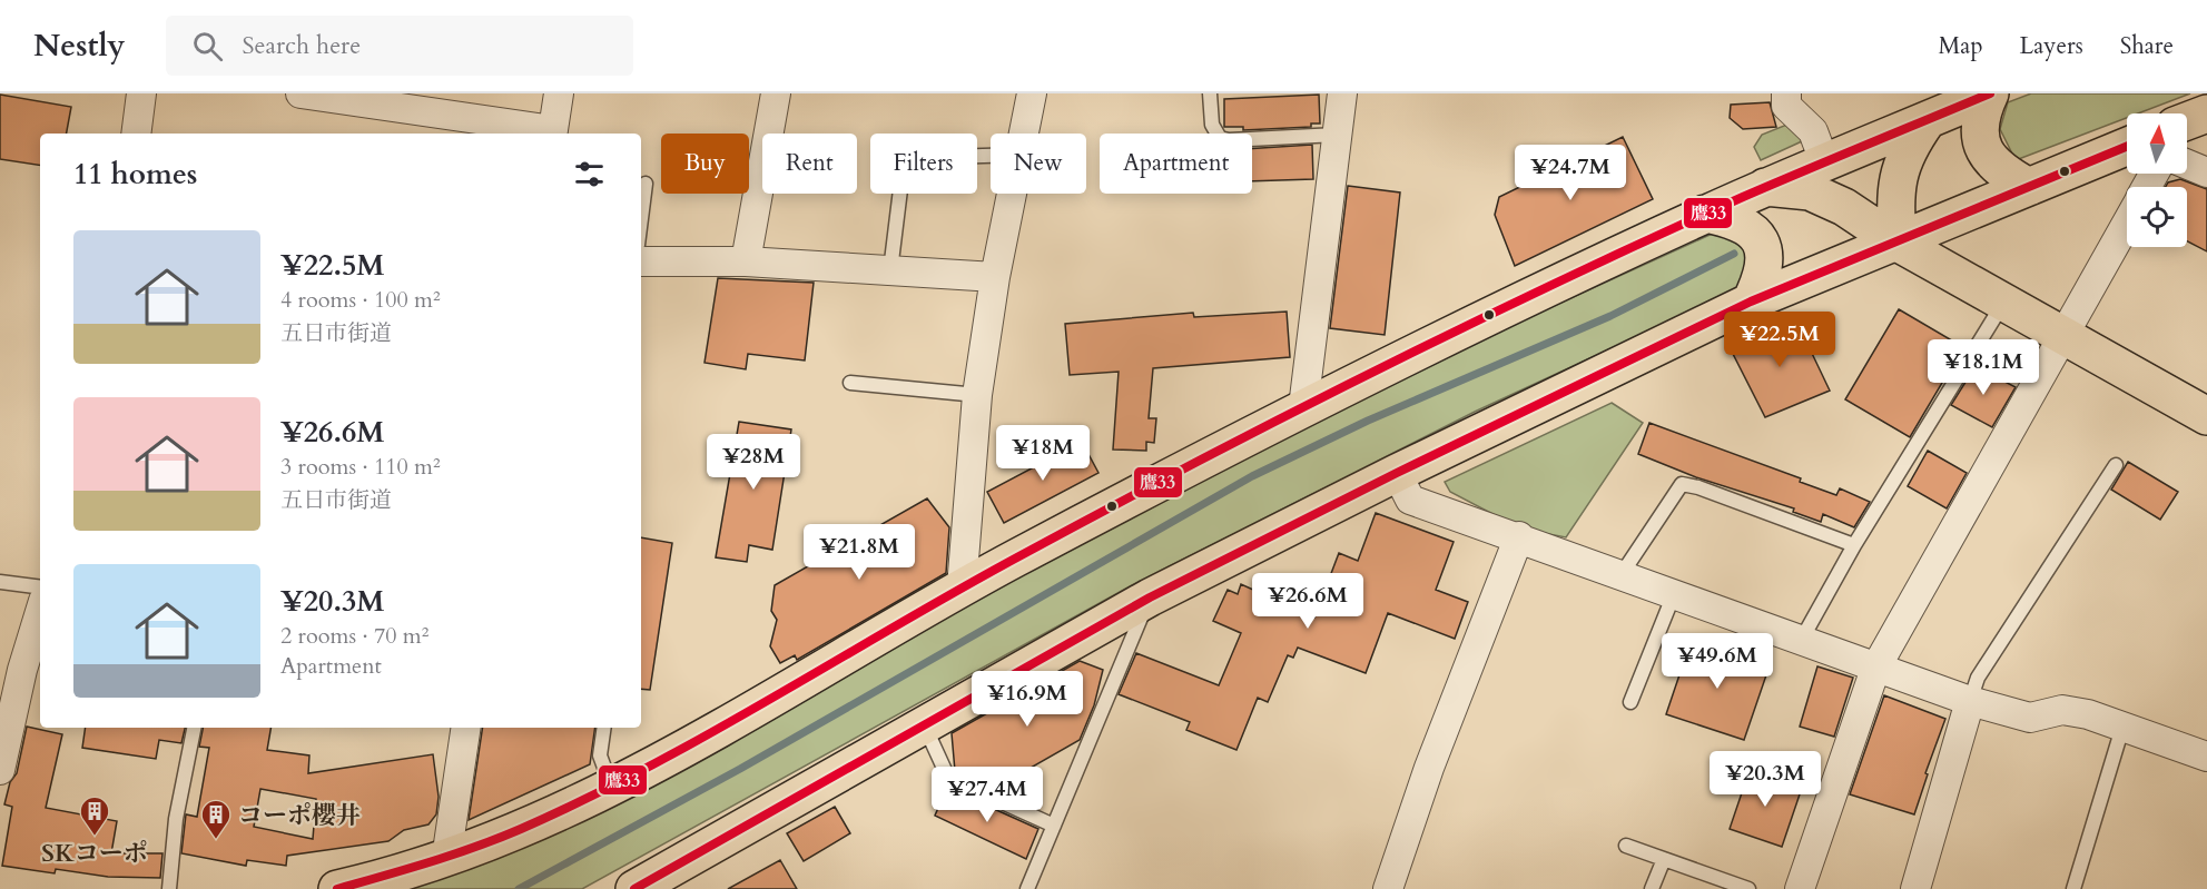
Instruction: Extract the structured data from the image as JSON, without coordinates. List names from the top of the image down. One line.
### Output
{"places":{"building":["SKコーポ","コーポ櫻井"]},"lines":["transit line 鷹33"],"north":"top","page":{"header":"Nestly","search":"Search here","nav":["Map","Layers","Share"],"chip":["Buy","Rent","Filters","New","Apartment"],"heading":"11 homes","price":["¥24.7M","¥22.5M","¥18.1M","¥18M","¥28M","¥21.8M","¥26.6M","¥49.6M","¥16.9M","¥20.3M","¥27.4M"],"list":[{"name":"¥22.5M","note":"4 rooms · 100 m² · 五日市街道"},{"name":"¥26.6M","note":"3 rooms · 110 m² · 五日市街道"},{"name":"¥20.3M","note":"2 rooms · 70 m² · Apartment"}]}}
